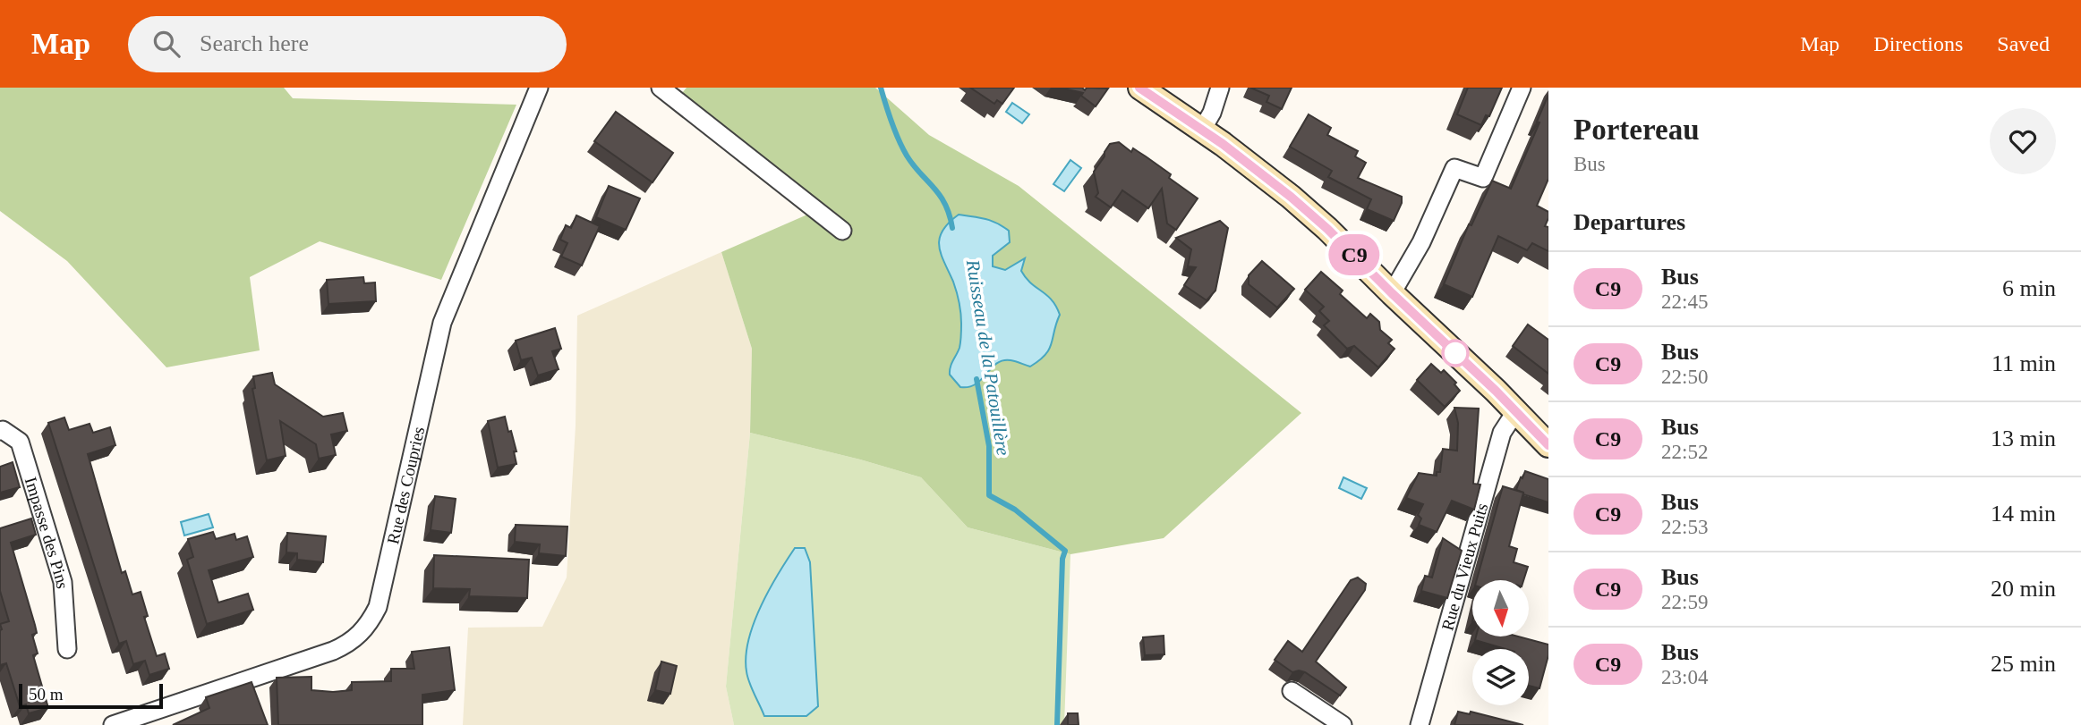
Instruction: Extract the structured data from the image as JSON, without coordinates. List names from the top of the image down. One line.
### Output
{"streets":{"street":["Rue des Coupries","Impasse des Pins","Rue du Vieux Puits"]},"water":["Ruisseau de la Patouillère"],"lines":["bus line C9"],"scale_bar":"50 m","north":"bottom","page":{"header":"Map","search":"Search here","nav":["Map","Directions","Saved"],"on_map":"C9","heading":[["Portereau","Bus"],"Departures"],"list":[{"mark":"C9","name":"Bus","note":"22:45","value":"6 min"},{"mark":"C9","name":"Bus","note":"22:50","value":"11 min"},{"mark":"C9","name":"Bus","note":"22:52","value":"13 min"},{"mark":"C9","name":"Bus","note":"22:53","value":"14 min"},{"mark":"C9","name":"Bus","note":"22:59","value":"20 min"},{"mark":"C9","name":"Bus","note":"23:04","value":"25 min"}],"scale":"50 m"}}
